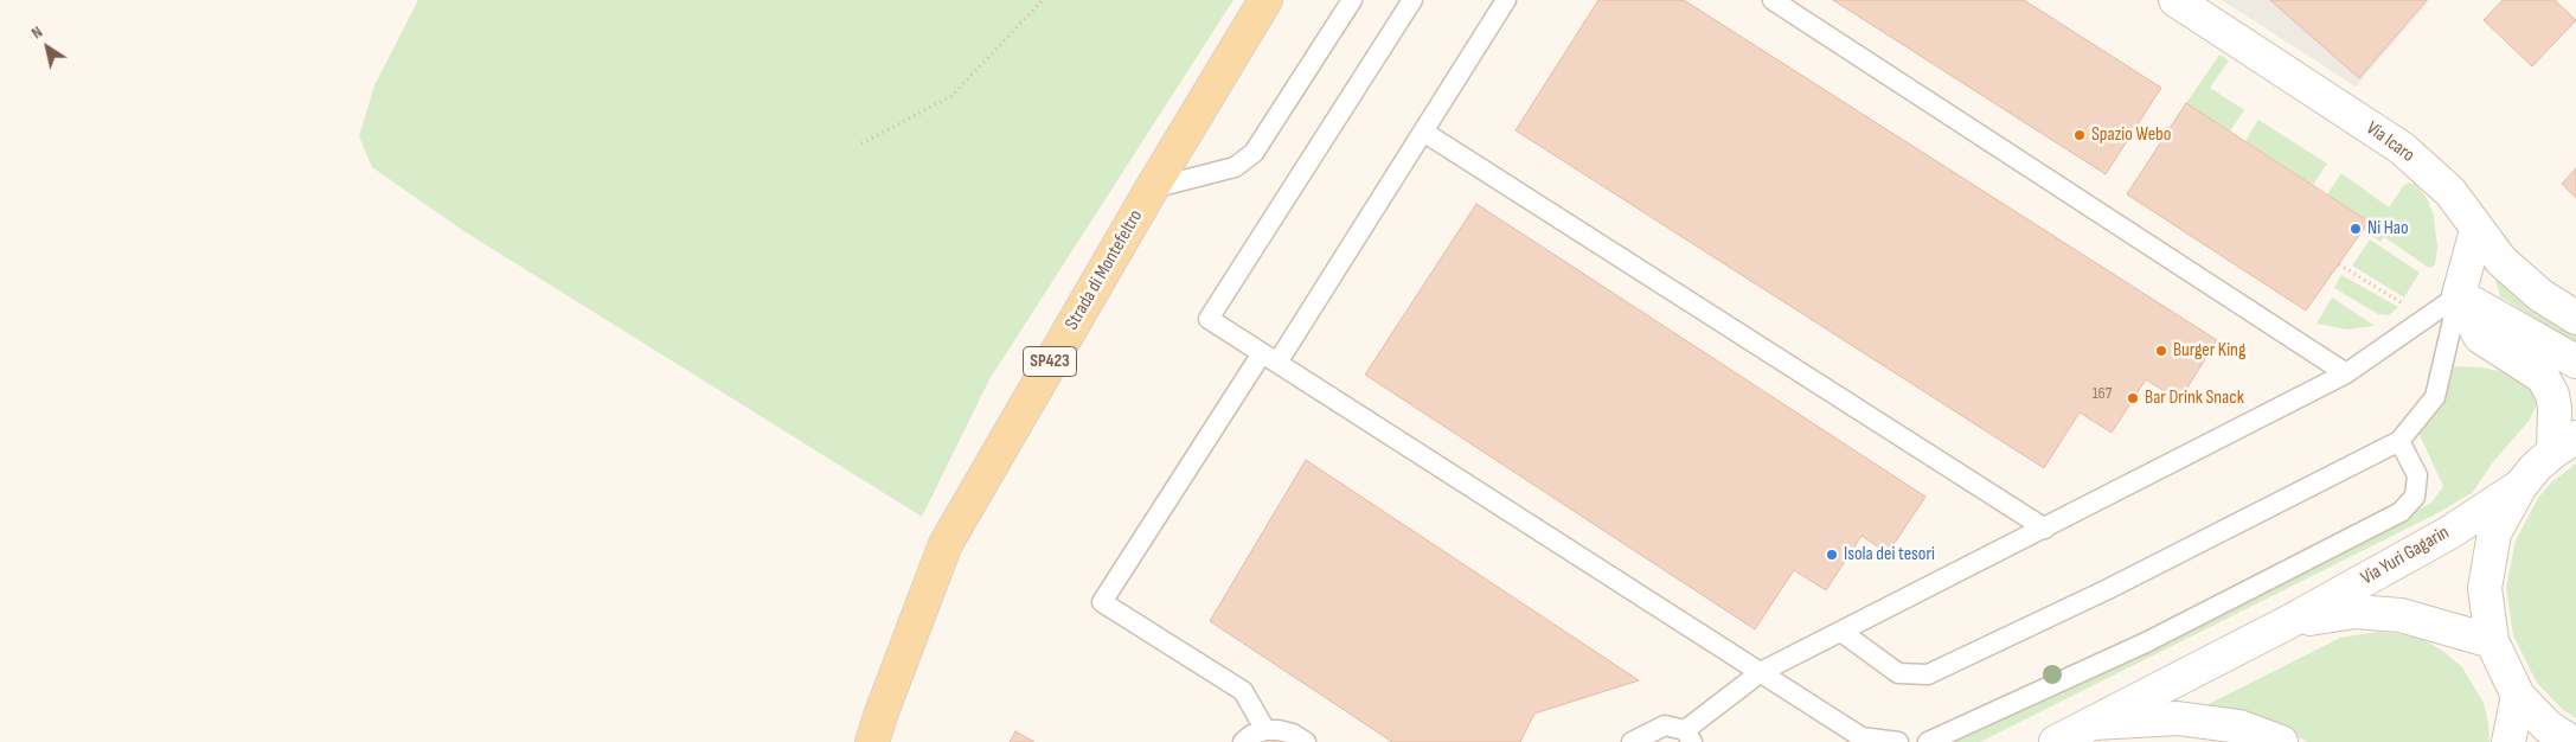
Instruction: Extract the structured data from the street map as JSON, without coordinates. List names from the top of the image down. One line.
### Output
{"streets":{"main road":["Strada di Montefeltro","SP423"],"street":["Via Icaro","Via Yuri Gagarin"]},"places":["Spazio Webo","Ni Hao","Burger King","Bar Drink Snack","Isola dei tesori"],"house_numbers":["167"],"north":"top left"}
